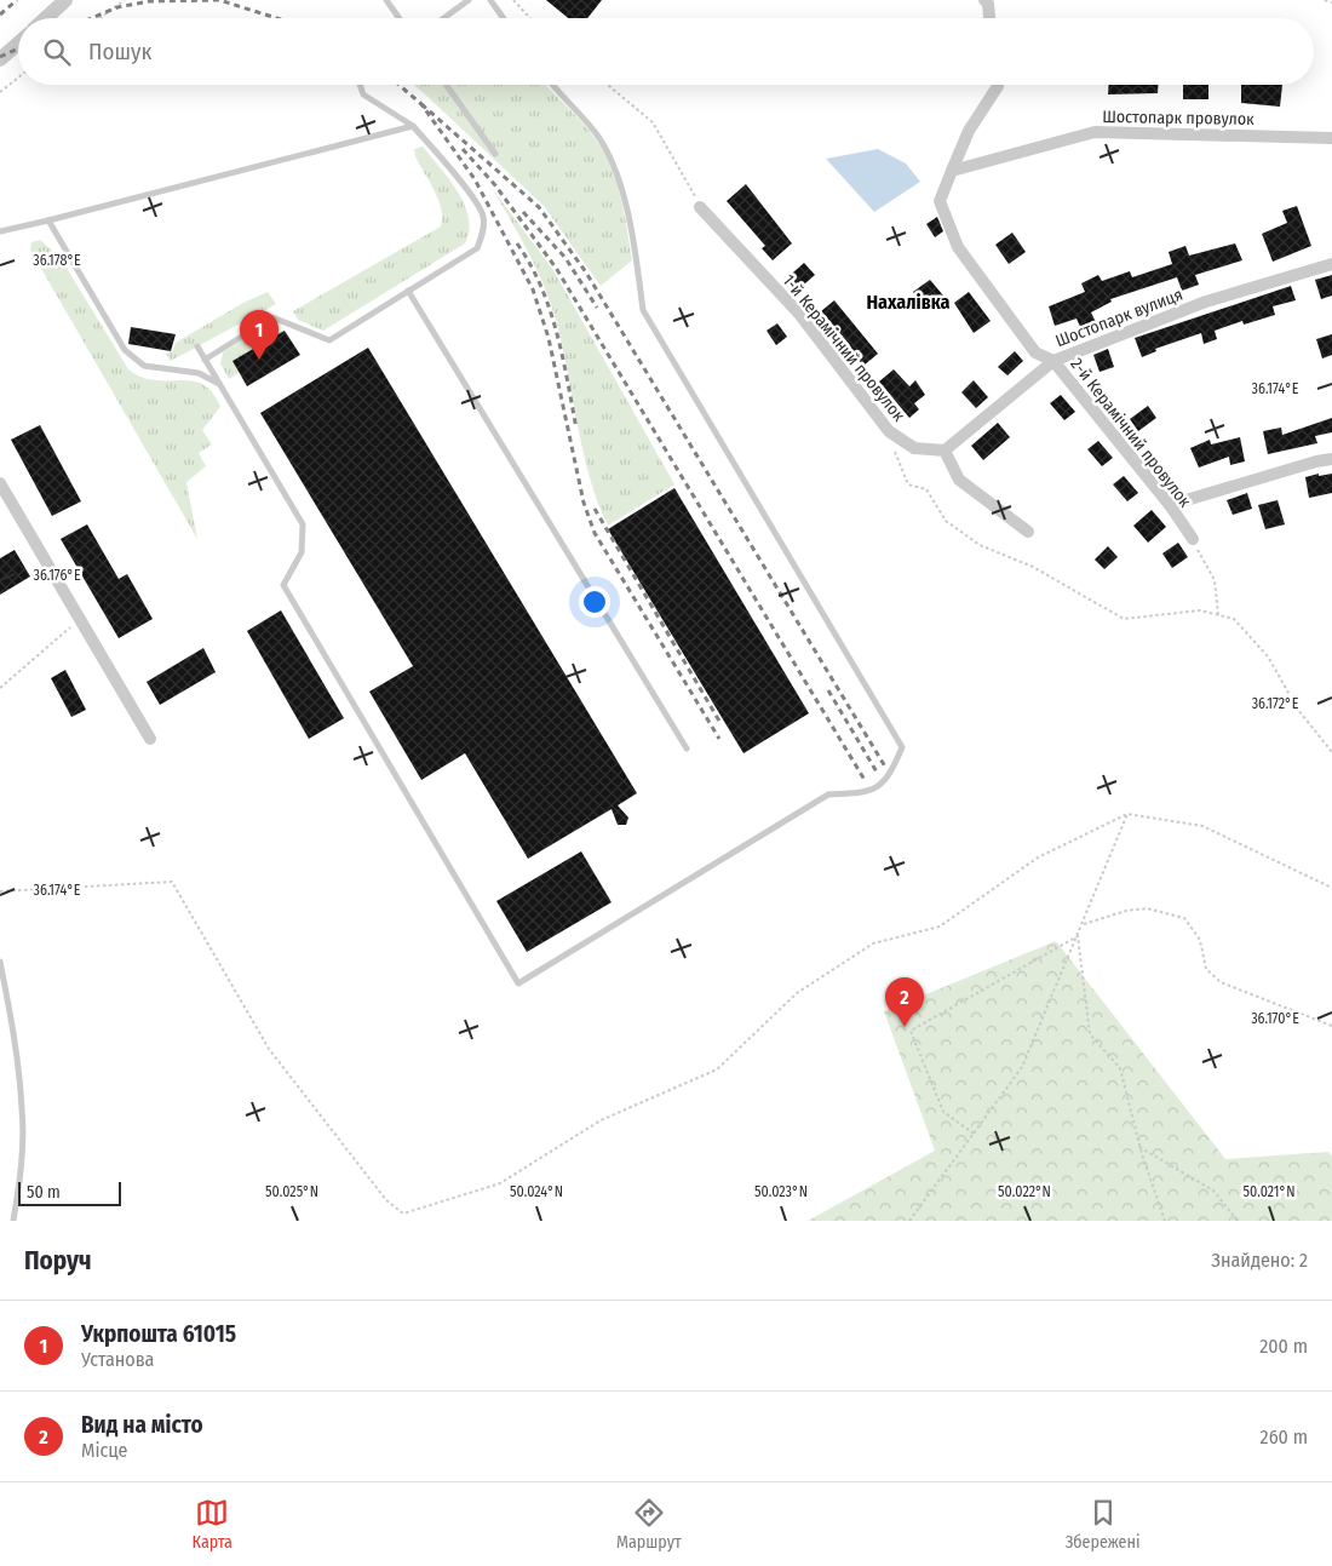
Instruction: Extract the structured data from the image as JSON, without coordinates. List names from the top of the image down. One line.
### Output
{"streets":{"street":["Шостопарк провулок","Шостопарк вулиця","1-й Керамічний провулок","2-й Керамічний провулок"]},"crossings":[["Шостопарк провулок","2-й Керамічний провулок"],["Шостопарк вулиця","1-й Керамічний провулок"],["Шостопарк вулиця","2-й Керамічний провулок"]],"districts":["Нахалівка"],"scale_bar":"50 m","page":{"search":"Пошук","pins":["1","2"],"scale":"50 m","heading":["Поруч","Знайдено: 2"],"list":[{"mark":"1","name":"Укрпошта 61015","note":"Установа","value":"200 m"},{"mark":"2","name":"Вид на місто","note":"Місце","value":"260 m"}],"nav":["Карта","Маршрут","Збережені"]},"coordinates":["36.178°E","36.174°E","36.176°E","36.172°E","36.170°E","50.025°N","50.024°N","50.023°N","50.022°N","50.021°N"]}
